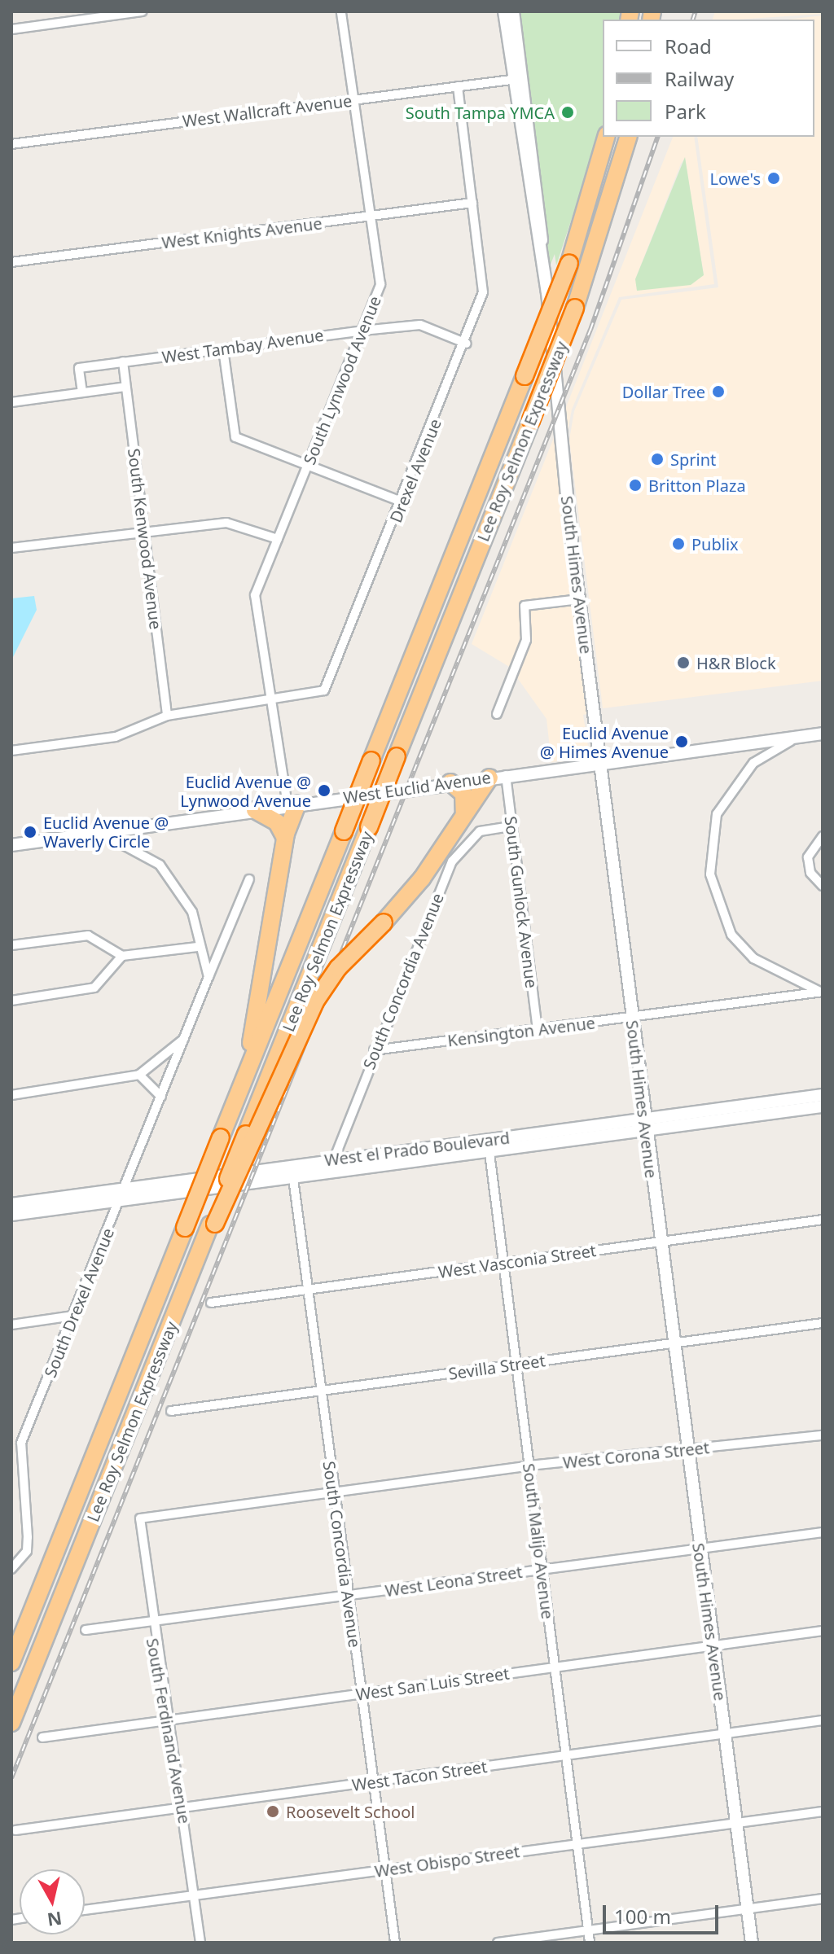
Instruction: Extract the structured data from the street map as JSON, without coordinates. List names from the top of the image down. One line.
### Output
{"streets":{"highway":["Lee Roy Selmon Expressway"],"street":["West Wallcraft Avenue","West Knights Avenue","West Tambay Avenue","South Lynwood Avenue","Drexel Avenue","South Kenwood Avenue","South Himes Avenue","West Euclid Avenue","South Gunlock Avenue","South Concordia Avenue","Kensington Avenue","West el Prado Boulevard","West Vasconia Street","South Drexel Avenue","Sevilla Street","West Corona Street","South Malijo Avenue","West Leona Street","West San Luis Street","South Ferdinand Avenue","West Tacon Street","West Obispo Street"]},"crossings":[["West Wallcraft Avenue","South Lynwood Avenue"],["West Wallcraft Avenue","Drexel Avenue"],["West Wallcraft Avenue","South Himes Avenue"],["West Knights Avenue","South Lynwood Avenue"],["West Knights Avenue","Drexel Avenue"],["West Tambay Avenue","South Lynwood Avenue"],["West Tambay Avenue","Drexel Avenue"],["West Tambay Avenue","South Kenwood Avenue"],["South Lynwood Avenue","Drexel Avenue"],["Lee Roy Selmon Expressway","West Euclid Avenue"],["South Himes Avenue","West Euclid Avenue"],["South Himes Avenue","Kensington Avenue"],["South Himes Avenue","West el Prado Boulevard"],["South Himes Avenue","West Vasconia Street"],["South Himes Avenue","Sevilla Street"],["South Himes Avenue","West Corona Street"],["South Himes Avenue","West Leona Street"],["South Himes Avenue","West San Luis Street"],["South Himes Avenue","West Tacon Street"],["South Himes Avenue","West Obispo Street"],["West Euclid Avenue","South Gunlock Avenue"],["South Gunlock Avenue","South Concordia Avenue"],["South Gunlock Avenue","Kensington Avenue"],["South Concordia Avenue","Kensington Avenue"],["South Concordia Avenue","West el Prado Boulevard"],["South Concordia Avenue","West Vasconia Street"],["South Concordia Avenue","Sevilla Street"],["South Concordia Avenue","West Corona Street"],["South Concordia Avenue","West Leona Street"],["South Concordia Avenue","West San Luis Street"],["South Concordia Avenue","West Tacon Street"],["South Concordia Avenue","West Obispo Street"],["West el Prado Boulevard","South Drexel Avenue"],["West el Prado Boulevard","South Malijo Avenue"],["West Vasconia Street","South Malijo Avenue"],["Sevilla Street","South Malijo Avenue"],["West Corona Street","South Malijo Avenue"],["West Corona Street","South Ferdinand Avenue"],["South Malijo Avenue","West Leona Street"],["South Malijo Avenue","West San Luis Street"],["South Malijo Avenue","West Tacon Street"],["South Malijo Avenue","West Obispo Street"],["West Leona Street","South Ferdinand Avenue"],["West San Luis Street","South Ferdinand Avenue"],["South Ferdinand Avenue","West Tacon Street"],["South Ferdinand Avenue","West Obispo Street"]],"places":["South Tampa YMCA","Lowe's","Dollar Tree","Sprint","Britton Plaza","Publix","H&R Block","Euclid Avenue @ Himes Avenue","Euclid Avenue @ Lynwood Avenue","Euclid Avenue @ Waverly Circle","Roosevelt School"],"legend":["Road","Railway","Park"],"scale_bar":"100 m","north":"bottom"}
